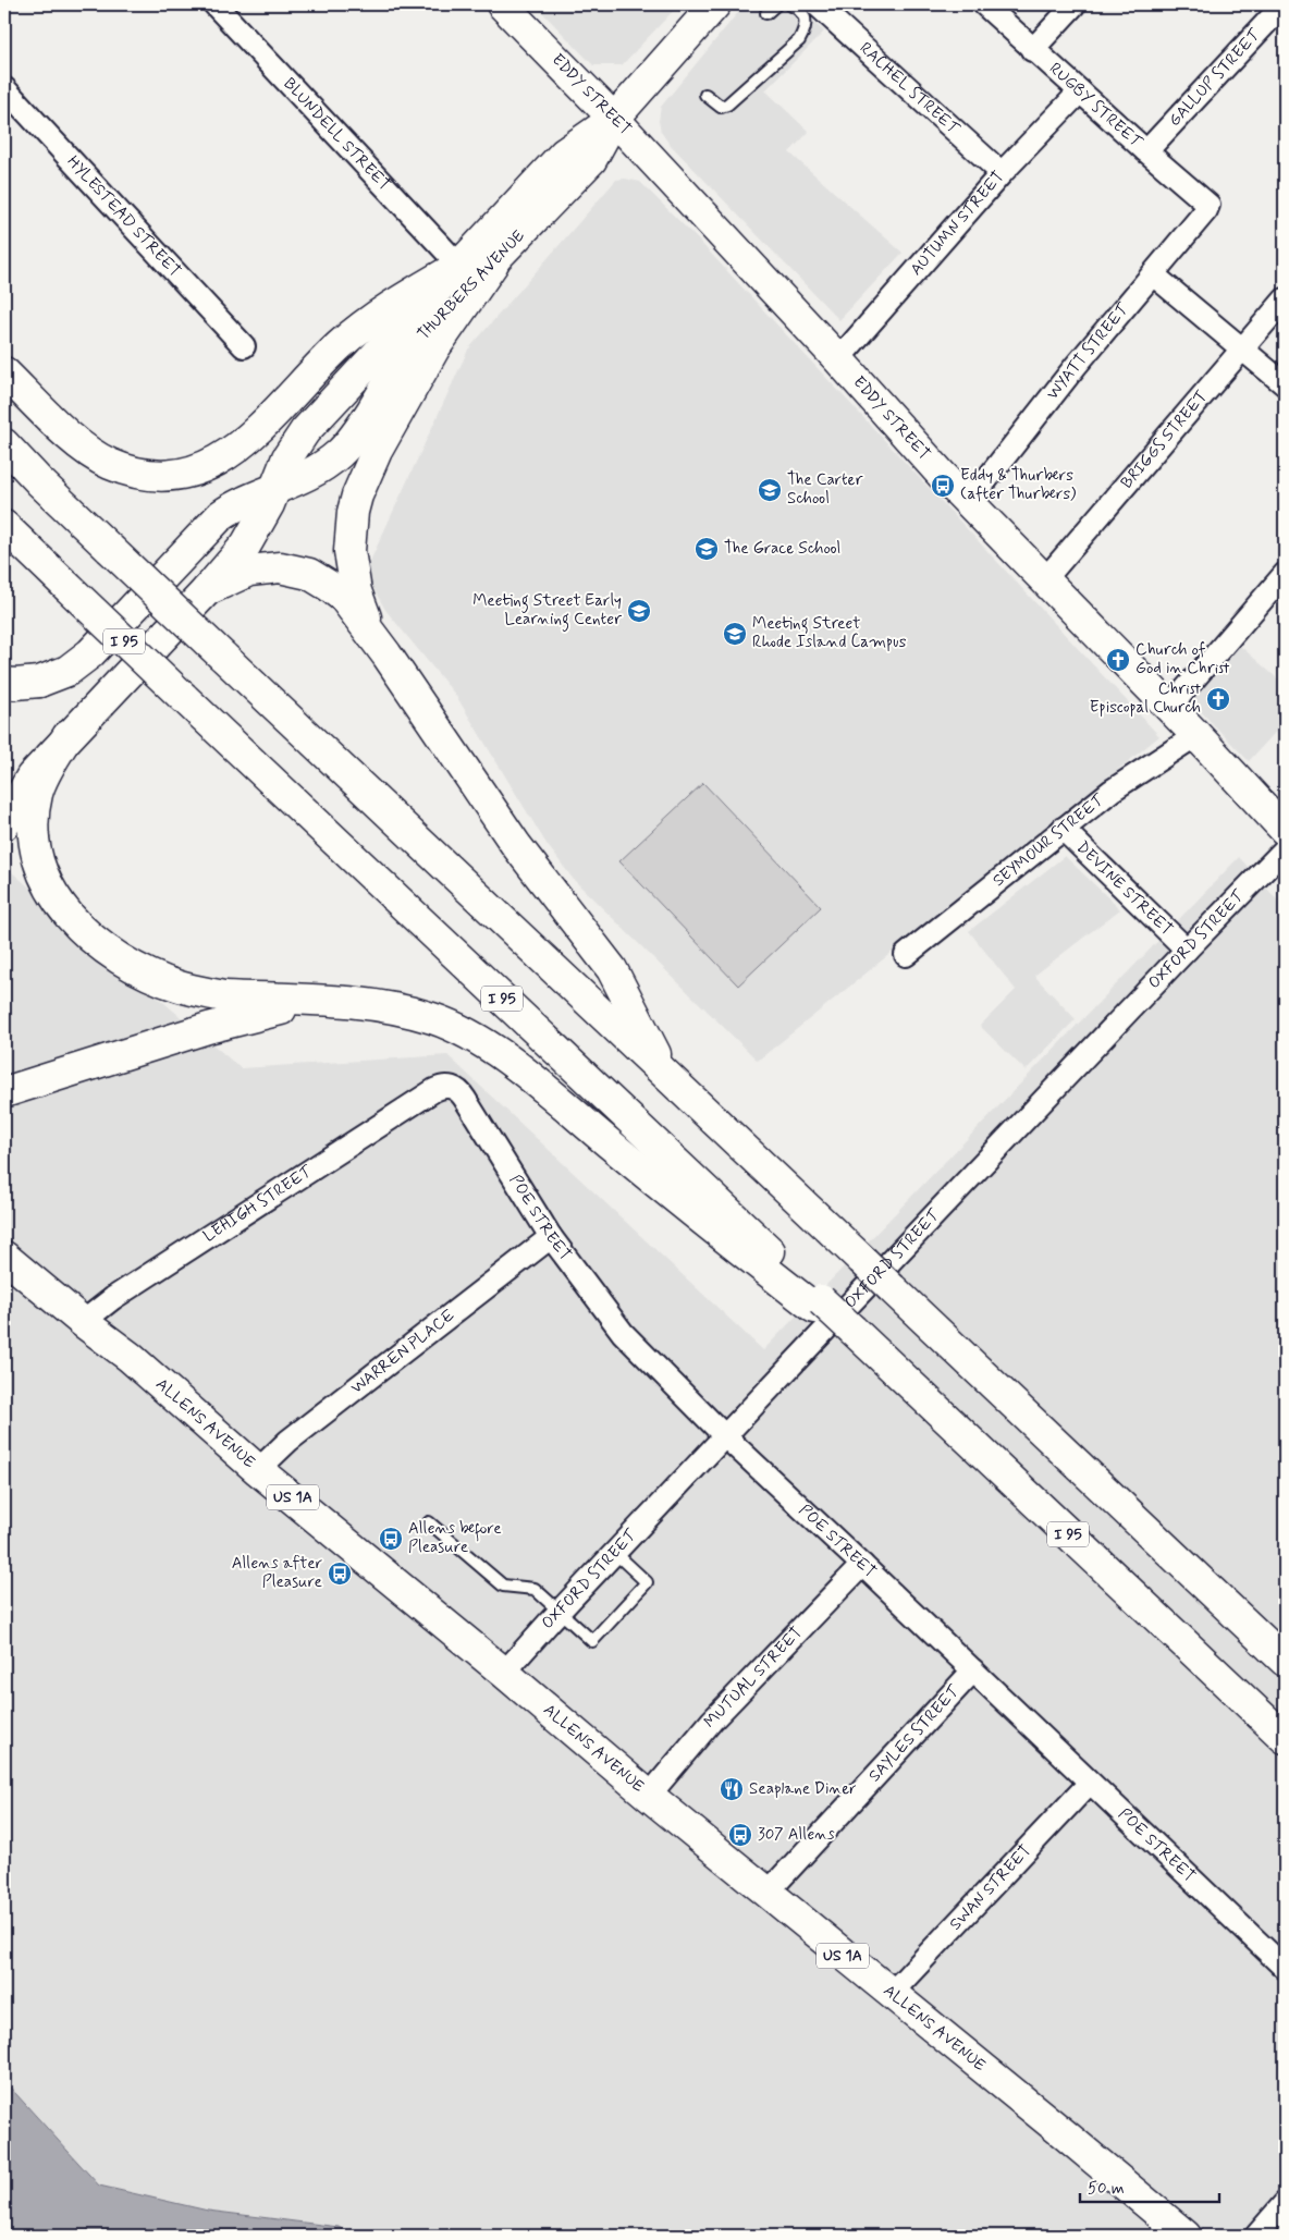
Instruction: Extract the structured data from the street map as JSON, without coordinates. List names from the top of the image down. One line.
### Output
{"streets":{"main road":["EDDY STREET","THURBERS AVENUE","I 95","ALLENS AVENUE","US 1A"],"street":["GALLUP STREET","RACHEL STREET","RUGBY STREET","BLUNDELL STREET","HYLESTEAD STREET","AUTUMN STREET","WYATT STREET","BRIGGS STREET","SEYMOUR STREET","DEVINE STREET","OXFORD STREET","LEHIGH STREET","POE STREET","WARREN PLACE","MUTUAL STREET","SAYLES STREET","SWAN STREET"]},"crossings":[["GALLUP STREET","RUGBY STREET"],["RACHEL STREET","AUTUMN STREET"],["EDDY STREET","AUTUMN STREET"],["EDDY STREET","THURBERS AVENUE"],["EDDY STREET","WYATT STREET"],["EDDY STREET","BRIGGS STREET"],["EDDY STREET","SEYMOUR STREET"],["RUGBY STREET","AUTUMN STREET"],["RUGBY STREET","WYATT STREET"],["BLUNDELL STREET","THURBERS AVENUE"],["SEYMOUR STREET","DEVINE STREET"],["DEVINE STREET","OXFORD STREET"],["OXFORD STREET","POE STREET"],["OXFORD STREET","ALLENS AVENUE"],["LEHIGH STREET","POE STREET"],["LEHIGH STREET","ALLENS AVENUE"],["POE STREET","WARREN PLACE"],["POE STREET","MUTUAL STREET"],["POE STREET","SAYLES STREET"],["POE STREET","SWAN STREET"],["WARREN PLACE","ALLENS AVENUE"],["ALLENS AVENUE","MUTUAL STREET"],["ALLENS AVENUE","SAYLES STREET"],["ALLENS AVENUE","SWAN STREET"]],"places":{"bus stop":["Eddy & Thurbers (after Thurbers)","Allens before Pleasure","Allens after Pleasure","307 Allens"],"school or university":["The Carter School","The Grace School","Meeting Street Early Learning Center","Meeting Street Rhode Island Campus"],"church":["Church of God in Christ","Christ Episcopal Church"],"restaurant":["Seaplane Diner"]},"scale_bar":"50 m"}
